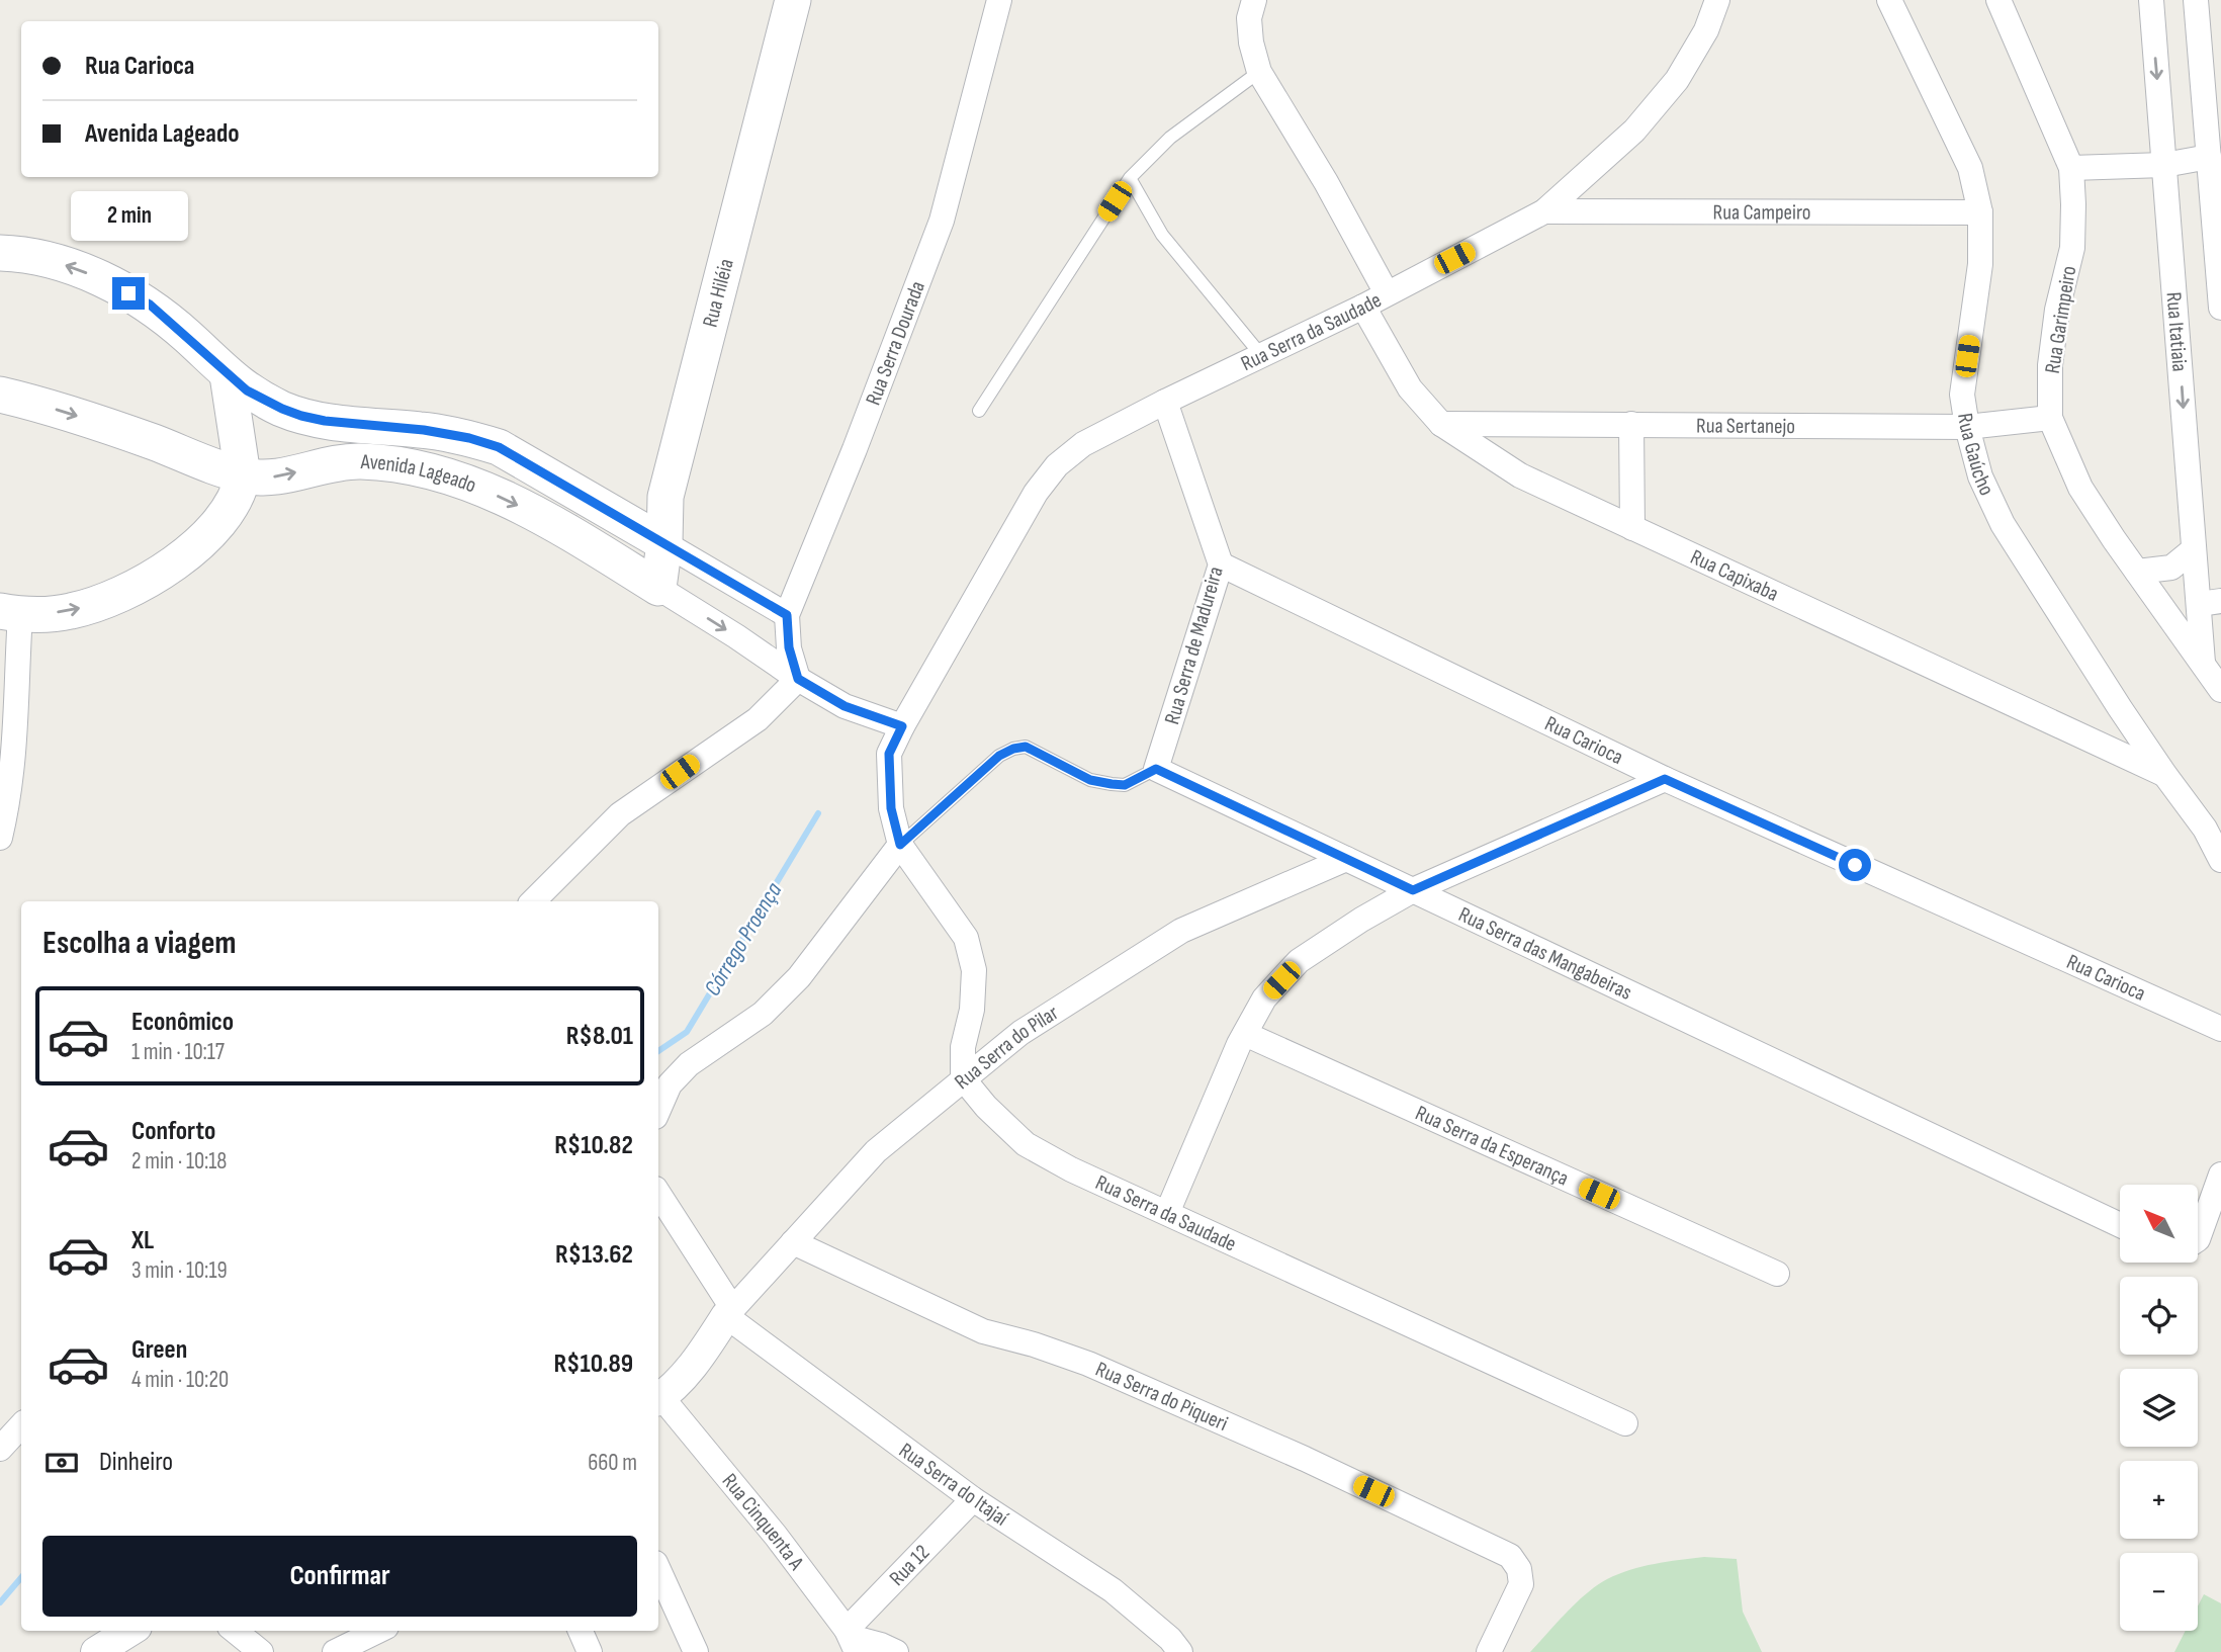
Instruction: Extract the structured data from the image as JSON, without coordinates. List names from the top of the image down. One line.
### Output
{"streets":{"main road":["Rua Hiléia","Avenida Lageado"],"street":["Rua Campeiro","Rua Garimpeiro","Rua Serra da Saudade","Rua Itatiaia","Rua Serra Dourada","Rua Sertanejo","Rua Gaúcho","Rua Capixaba","Rua Serra de Madureira","Rua Carioca","Rua Serra das Mangabeiras","Rua Serra do Pilar","Rua Serra da Esperança","Rua Serra do Piqueri","Rua Serra do Itajaí","Rua Cinquenta A","Rua 12"]},"crossings":[["Rua Campeiro","Rua Serra da Saudade"],["Rua Campeiro","Rua Gaúcho"],["Rua Hiléia","Avenida Lageado"],["Rua Garimpeiro","Rua Itatiaia"],["Rua Garimpeiro","Rua Sertanejo"],["Rua Serra da Saudade","Rua Capixaba"],["Rua Serra da Saudade","Rua Serra de Madureira"],["Rua Serra da Saudade","Rua Serra do Pilar"],["Rua Serra Dourada","Avenida Lageado"],["Rua Sertanejo","Rua Gaúcho"],["Rua Sertanejo","Rua Capixaba"],["Rua Gaúcho","Rua Capixaba"],["Rua Serra de Madureira","Rua Carioca"],["Rua Serra de Madureira","Rua Serra das Mangabeiras"],["Rua Serra das Mangabeiras","Rua Serra do Pilar"],["Rua Serra do Pilar","Rua Serra do Piqueri"],["Rua Serra do Pilar","Rua Serra do Itajaí"],["Rua Serra do Itajaí","Rua 12"],["Rua Cinquenta A","Rua 12"]],"water":["Córrego Proença"],"north":"top left","page":{"banner":["Rua Carioca","Avenida Lageado"],"bubble":"2 min","heading":"Escolha a viagem","list":[{"name":"Econômico","note":"1 min · 10:17","value":"R$8.01"},{"name":"Conforto","note":"2 min · 10:18","value":"R$10.82"},{"name":"XL","note":"3 min · 10:19","value":"R$13.62"},{"name":"Green","note":"4 min · 10:20","value":"R$10.89"}],"map_buttons":["+","−"],"pay":["Dinheiro","660 m"],"buttons":"Confirmar"}}
